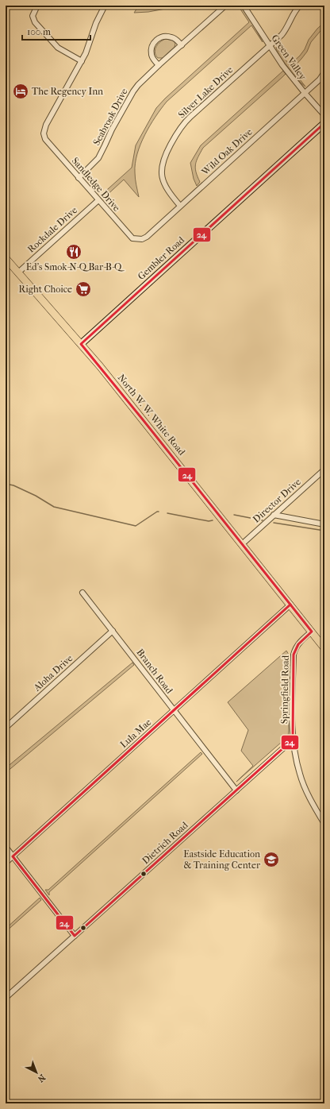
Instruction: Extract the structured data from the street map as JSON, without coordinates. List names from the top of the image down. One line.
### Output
{"streets":{"main road":["Gembler Road","North W. W. White Road"],"street":["Green Valley","Silver Lake Drive","Seabrook Drive","Wild Oak Drive","Sandledge Drive","Rockdale Drive","Director Drive","Branch Road","Aloha Drive","Springfield Road","Lula Mae","Dietrich Road"]},"crossings":[["Green Valley","Silver Lake Drive"],["Green Valley","Wild Oak Drive"],["Silver Lake Drive","Wild Oak Drive"],["Seabrook Drive","Sandledge Drive"],["Wild Oak Drive","Sandledge Drive"],["Sandledge Drive","Rockdale Drive"],["Rockdale Drive","North W. W. White Road"],["Gembler Road","North W. W. White Road"],["North W. W. White Road","Director Drive"],["North W. W. White Road","Springfield Road"],["North W. W. White Road","Lula Mae"],["Branch Road","Aloha Drive"],["Branch Road","Lula Mae"],["Branch Road","Dietrich Road"],["Springfield Road","Dietrich Road"]],"places":{"hotel":["The Regency Inn"],"restaurant":["Ed's Smok-N-Q Bar-B-Q"],"supermarket":["Right Choice"],"school or university":["Eastside Education & Training Center"]},"lines":["transit line 24"],"scale_bar":"100 m","north":"bottom right"}
